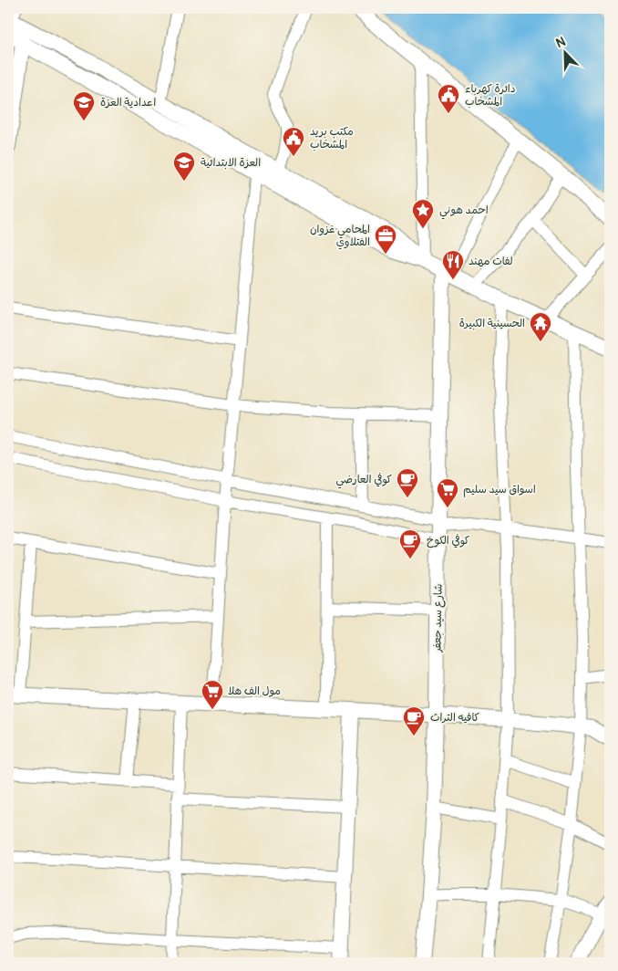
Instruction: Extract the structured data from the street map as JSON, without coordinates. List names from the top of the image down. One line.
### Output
{"streets":{"street":["شارع سيد جعفر"]},"places":{"public building":["دائرة كهرباء المشخاب","مكتب بريد المشخاب"],"school or university":["اعدادية العزة","العزة الابتدائية"],"place":["احمد هوني"],"office":["المحامي غزوان الفتلاوي"],"restaurant":["لفات مهند"],"temple":["الحسينية الكبيرة"],"cafe":["كوفي العارضي","كوفي الكوخ","كافيه التراث"],"supermarket":["اسواق سيد سليم","مول الف هلا"]},"north":"top left"}
